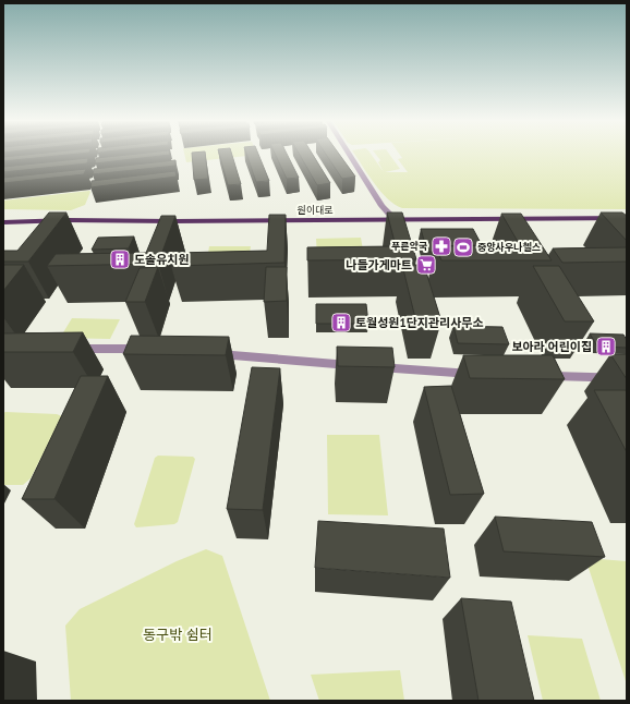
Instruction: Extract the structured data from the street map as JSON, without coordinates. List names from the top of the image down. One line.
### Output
{"streets":{"main road":["원이대로"]},"parks":["동구밖 쉼터"],"places":{"pharmacy":["푸른약국"],"sports":["중앙사우나헬스"],"building":["도솔유치원","토월성원1단지관리사무소","보아라 어린이집"],"supermarket":["나들가게마트"]}}
